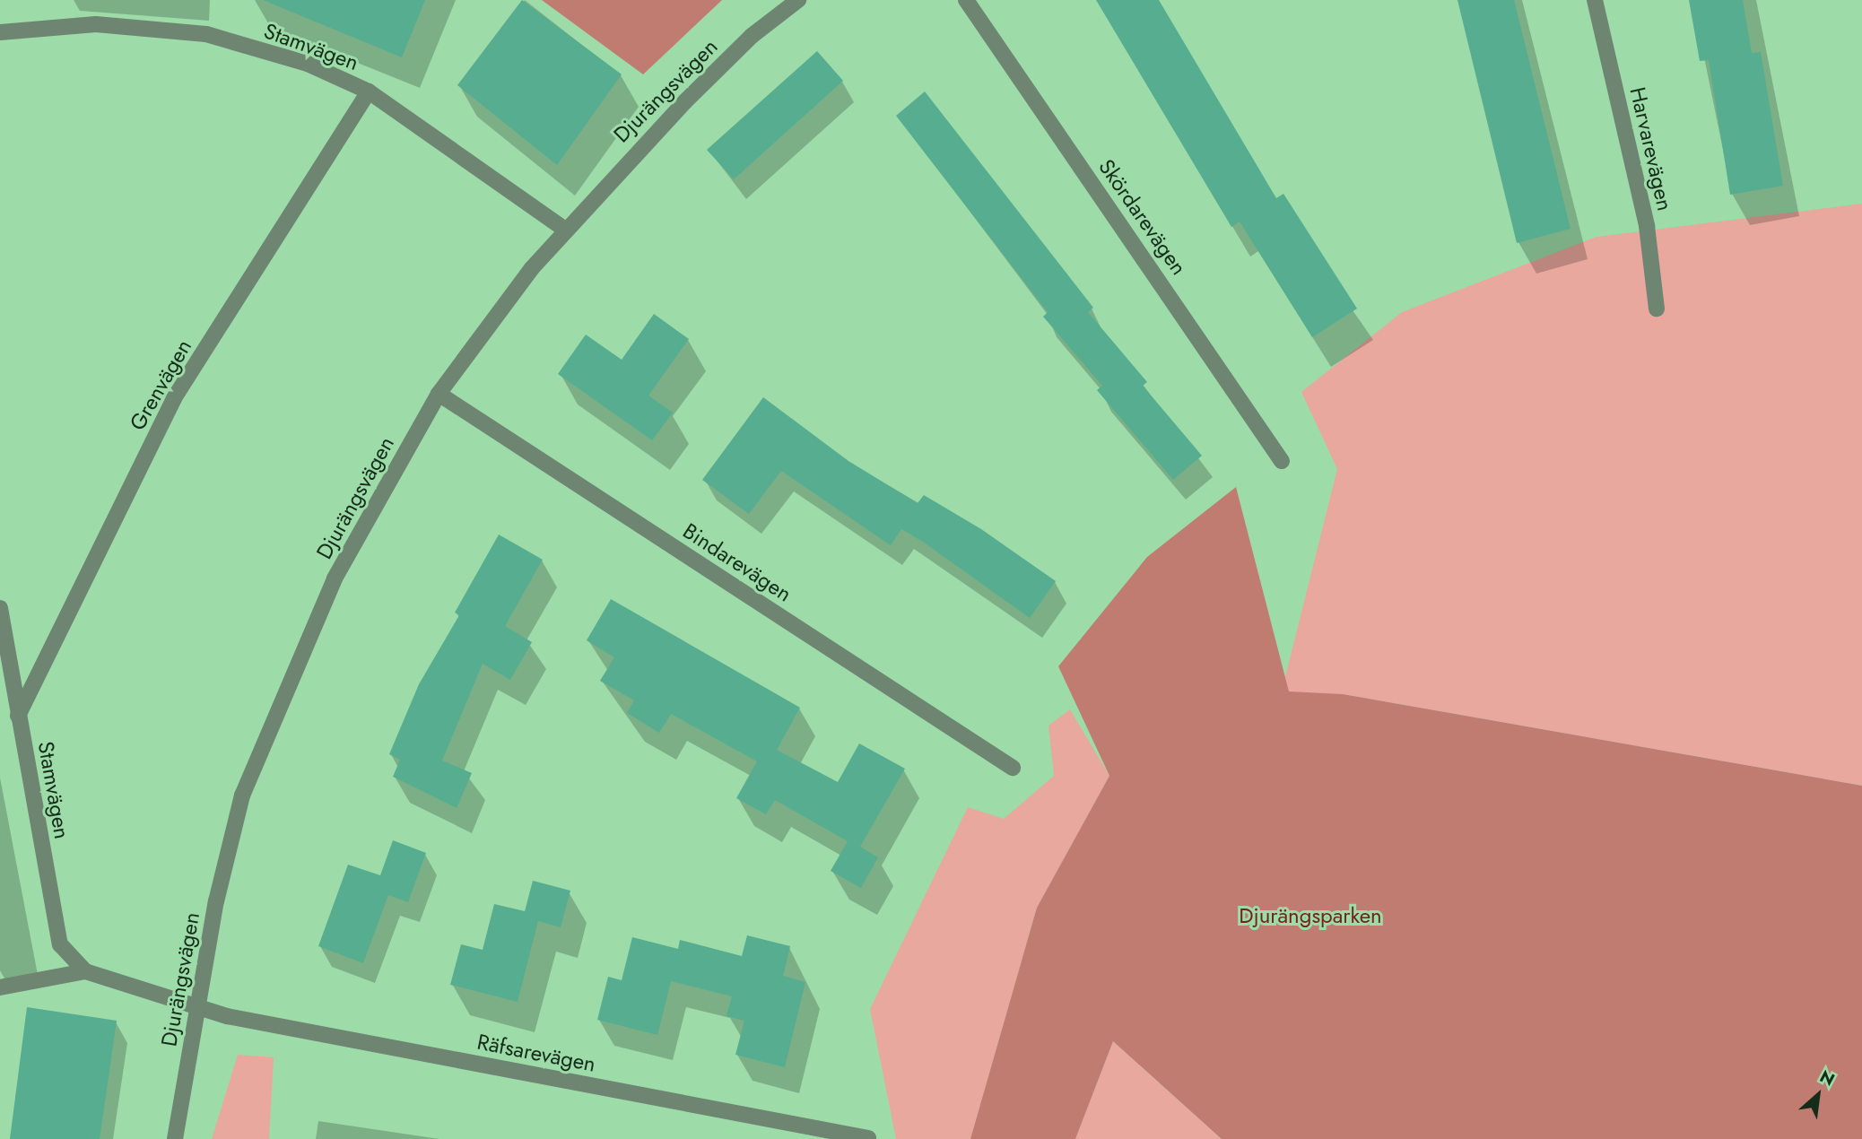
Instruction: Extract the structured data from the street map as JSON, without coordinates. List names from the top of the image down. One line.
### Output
{"streets":{"street":["Stamvägen","Djurängsvägen","Harvarevägen","Skördarevägen","Grenvägen","Bindarevägen","Räfsarevägen"]},"crossings":[["Stamvägen","Djurängsvägen"],["Stamvägen","Grenvägen"],["Djurängsvägen","Bindarevägen"],["Djurängsvägen","Räfsarevägen"]],"parks":["Djurängsparken"],"north":"top right"}
